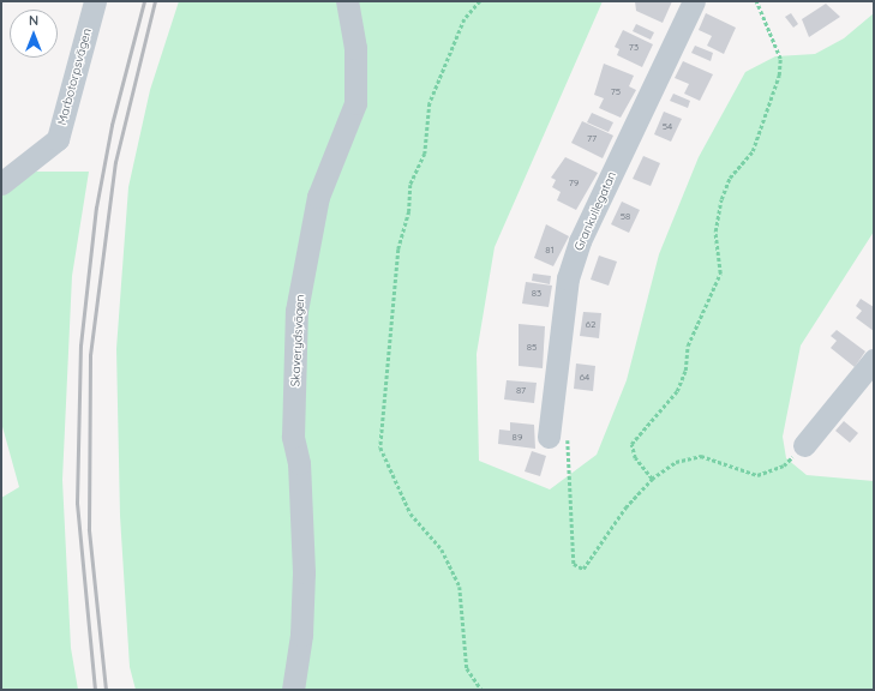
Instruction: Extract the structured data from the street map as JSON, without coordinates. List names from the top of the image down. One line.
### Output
{"streets":{"street":["Marbotorpsvägen","Grankullegatan","Skaverydsvägen"]},"house_numbers":["73","75","54","77","79","58","81","83","62","85","64","87","89"],"north":"top"}
